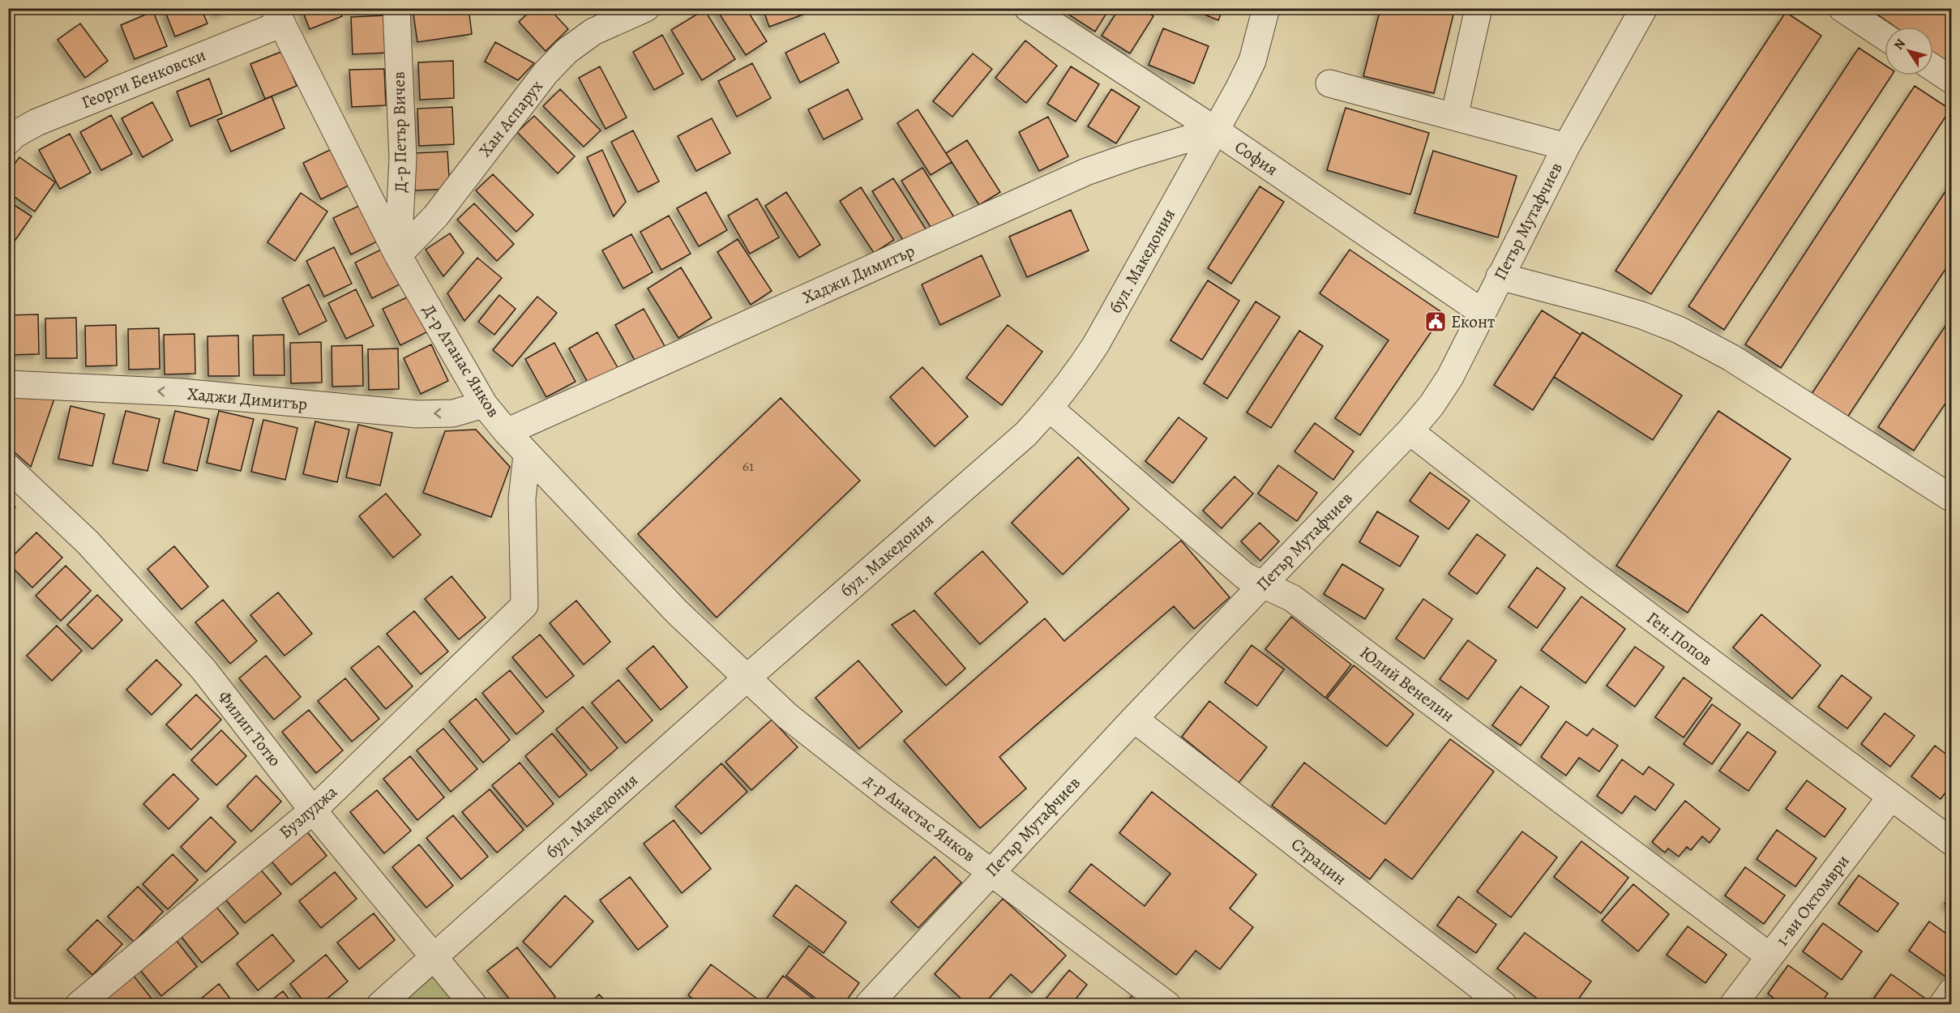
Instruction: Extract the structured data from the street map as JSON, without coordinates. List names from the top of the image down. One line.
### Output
{"streets":{"street":["Георги Бенковски","Хан Аспарух","Д-р Петър Вичев","София","Петър Мутафчиев","бул. Македония","Хаджи Димитър","Д-р Атанас Янков","Ген.Попов","Юлий Венелин","Филип Тотю","Бузлуджа","д-р Анастас Янков","Страцин","1-ви Октомври"]},"crossings":[["Георги Бенковски","Д-р Атанас Янков"],["Хан Аспарух","Д-р Петър Вичев"],["Хан Аспарух","Д-р Атанас Янков"],["Д-р Петър Вичев","Д-р Атанас Янков"],["София","Петър Мутафчиев"],["София","бул. Македония"],["София","Хаджи Димитър"],["Петър Мутафчиев","Ген.Попов"],["Петър Мутафчиев","Юлий Венелин"],["Петър Мутафчиев","д-р Анастас Янков"],["Петър Мутафчиев","Страцин"],["бул. Македония","Хаджи Димитър"],["бул. Македония","Д-р Атанас Янков"],["бул. Македония","Юлий Венелин"],["бул. Македония","Филип Тотю"],["бул. Македония","д-р Анастас Янков"],["Хаджи Димитър","Д-р Атанас Янков"],["Д-р Атанас Янков","Бузлуджа"],["Д-р Атанас Янков","д-р Анастас Янков"],["Ген.Попов","1-ви Октомври"],["Юлий Венелин","1-ви Октомври"],["Филип Тотю","Бузлуджа"]],"one_way":["Хаджи Димитър"],"places":{"public building":["Еконт"]},"house_numbers":["61"],"north":"top left"}
